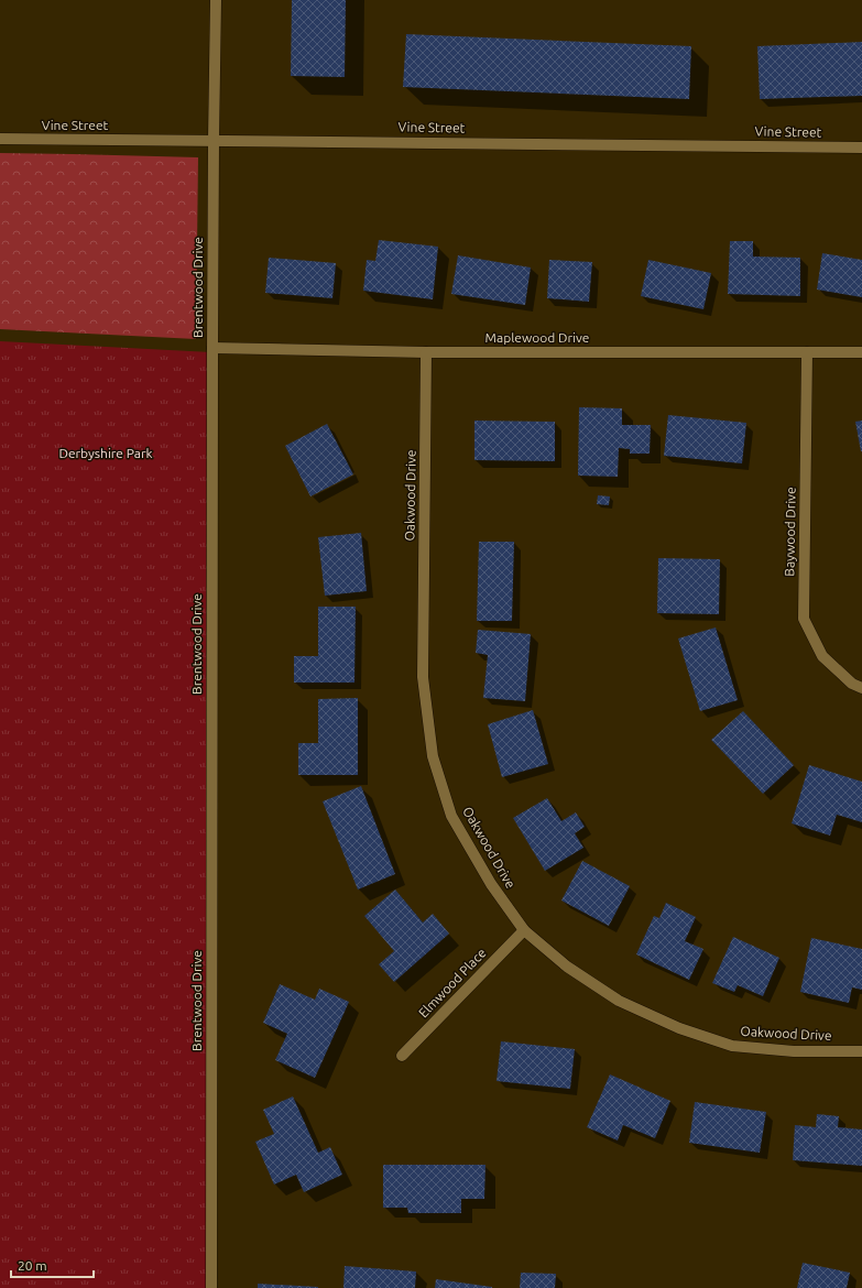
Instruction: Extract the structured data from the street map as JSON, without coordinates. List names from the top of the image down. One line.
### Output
{"streets":{"street":["Vine Street","Brentwood Drive","Maplewood Drive","Oakwood Drive","Baywood Drive","Elmwood Place"]},"crossings":[["Vine Street","Brentwood Drive"],["Brentwood Drive","Maplewood Drive"],["Maplewood Drive","Oakwood Drive"],["Maplewood Drive","Baywood Drive"],["Oakwood Drive","Elmwood Place"]],"parks":["Derbyshire Park"],"scale_bar":"20 m"}
